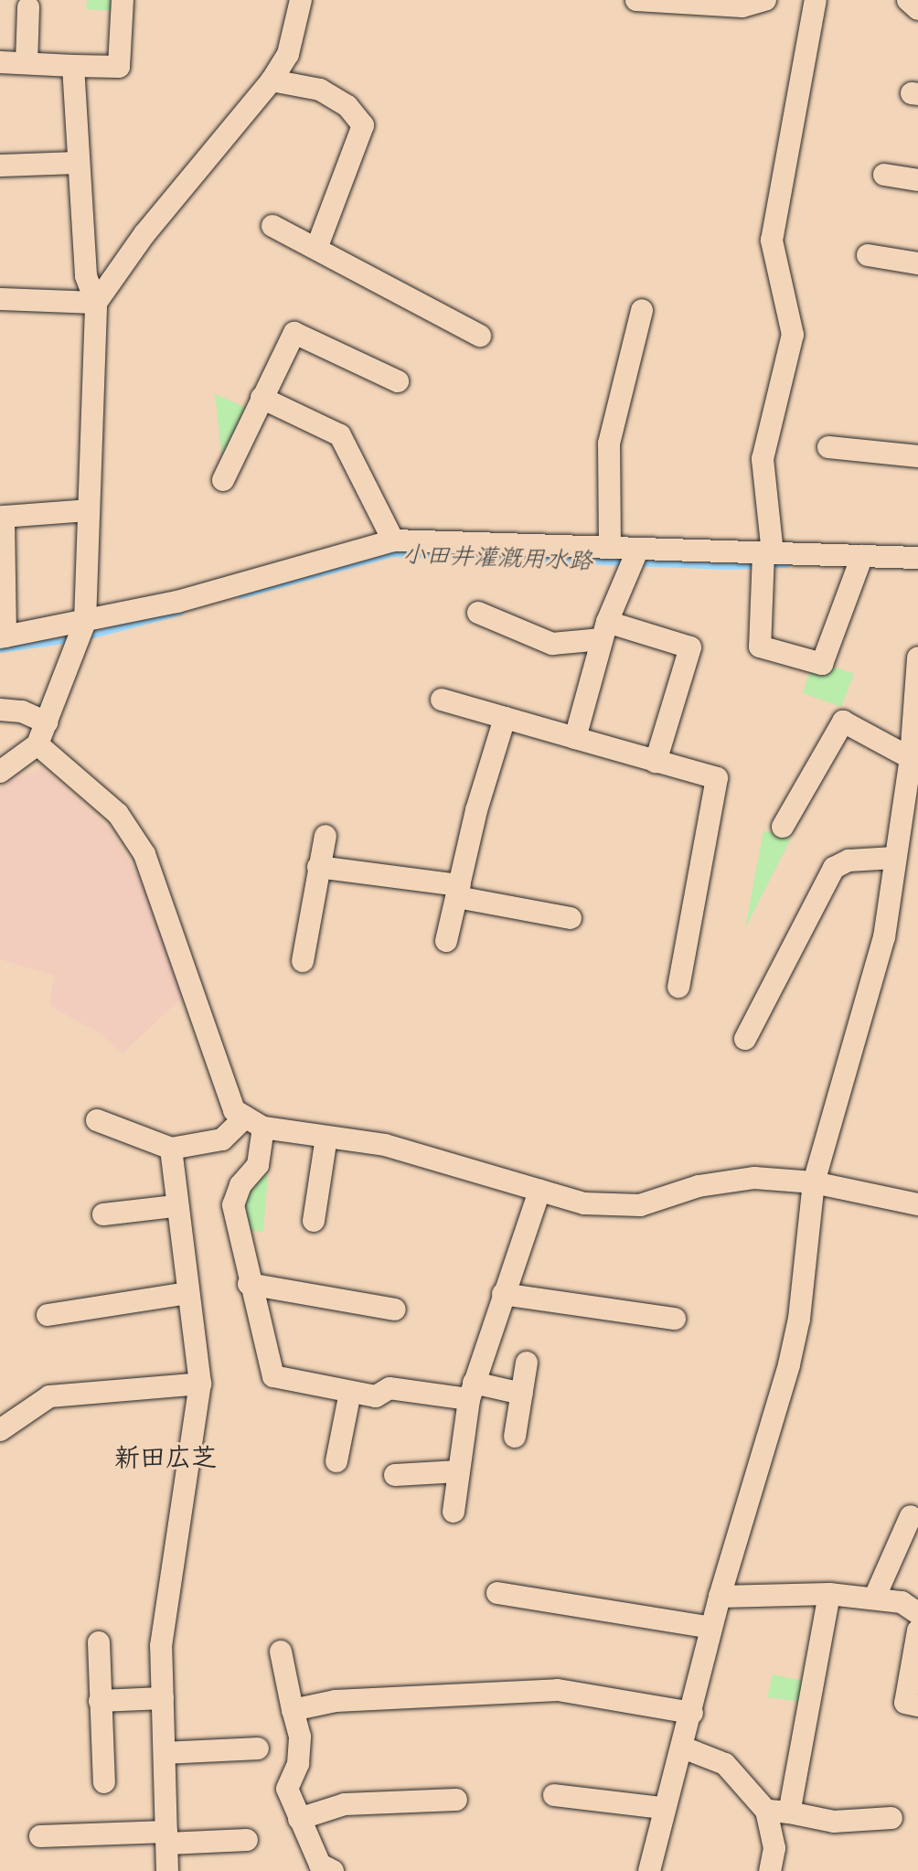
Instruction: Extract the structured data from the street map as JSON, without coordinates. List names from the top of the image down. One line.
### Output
{"districts":["新田広芝"],"water":["小田井灌漑用水路"]}
